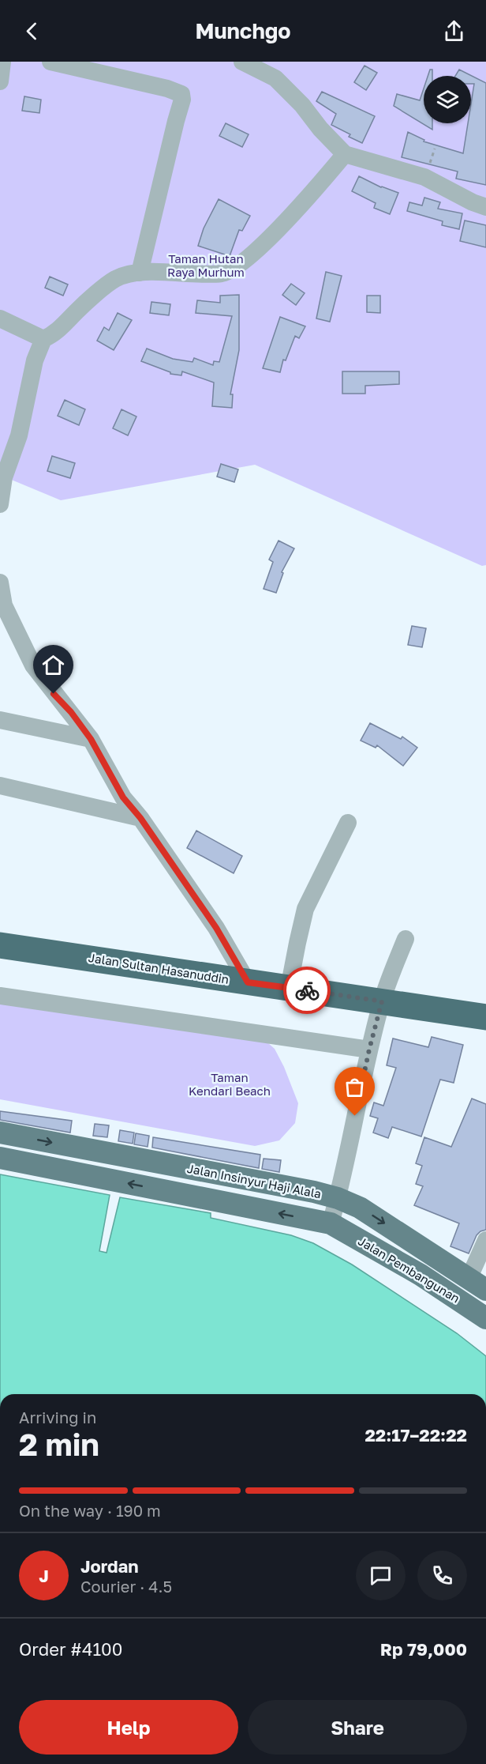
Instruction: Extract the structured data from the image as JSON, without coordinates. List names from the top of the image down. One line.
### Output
{"streets":{"highway":["Jalan Sultan Hasanuddin"],"main road":["Jalan Insinyur Haji Alala","Jalan Pembangunan"]},"crossings":[["Jalan Sultan Hasanuddin","Jalan Insinyur Haji Alala"],["Jalan Insinyur Haji Alala","Jalan Pembangunan"]],"parks":["Taman Hutan Raya Murhum","Taman Kendari Beach"],"page":{"header":"Munchgo","heading":["2 min","Arriving in","22:17–22:22"],"panel":["Jordan","Courier · 4.5","Order #4100","Rp 79,000"],"bar":"On the way · 190 m","round":"J","buttons":["Help","Share"]}}
